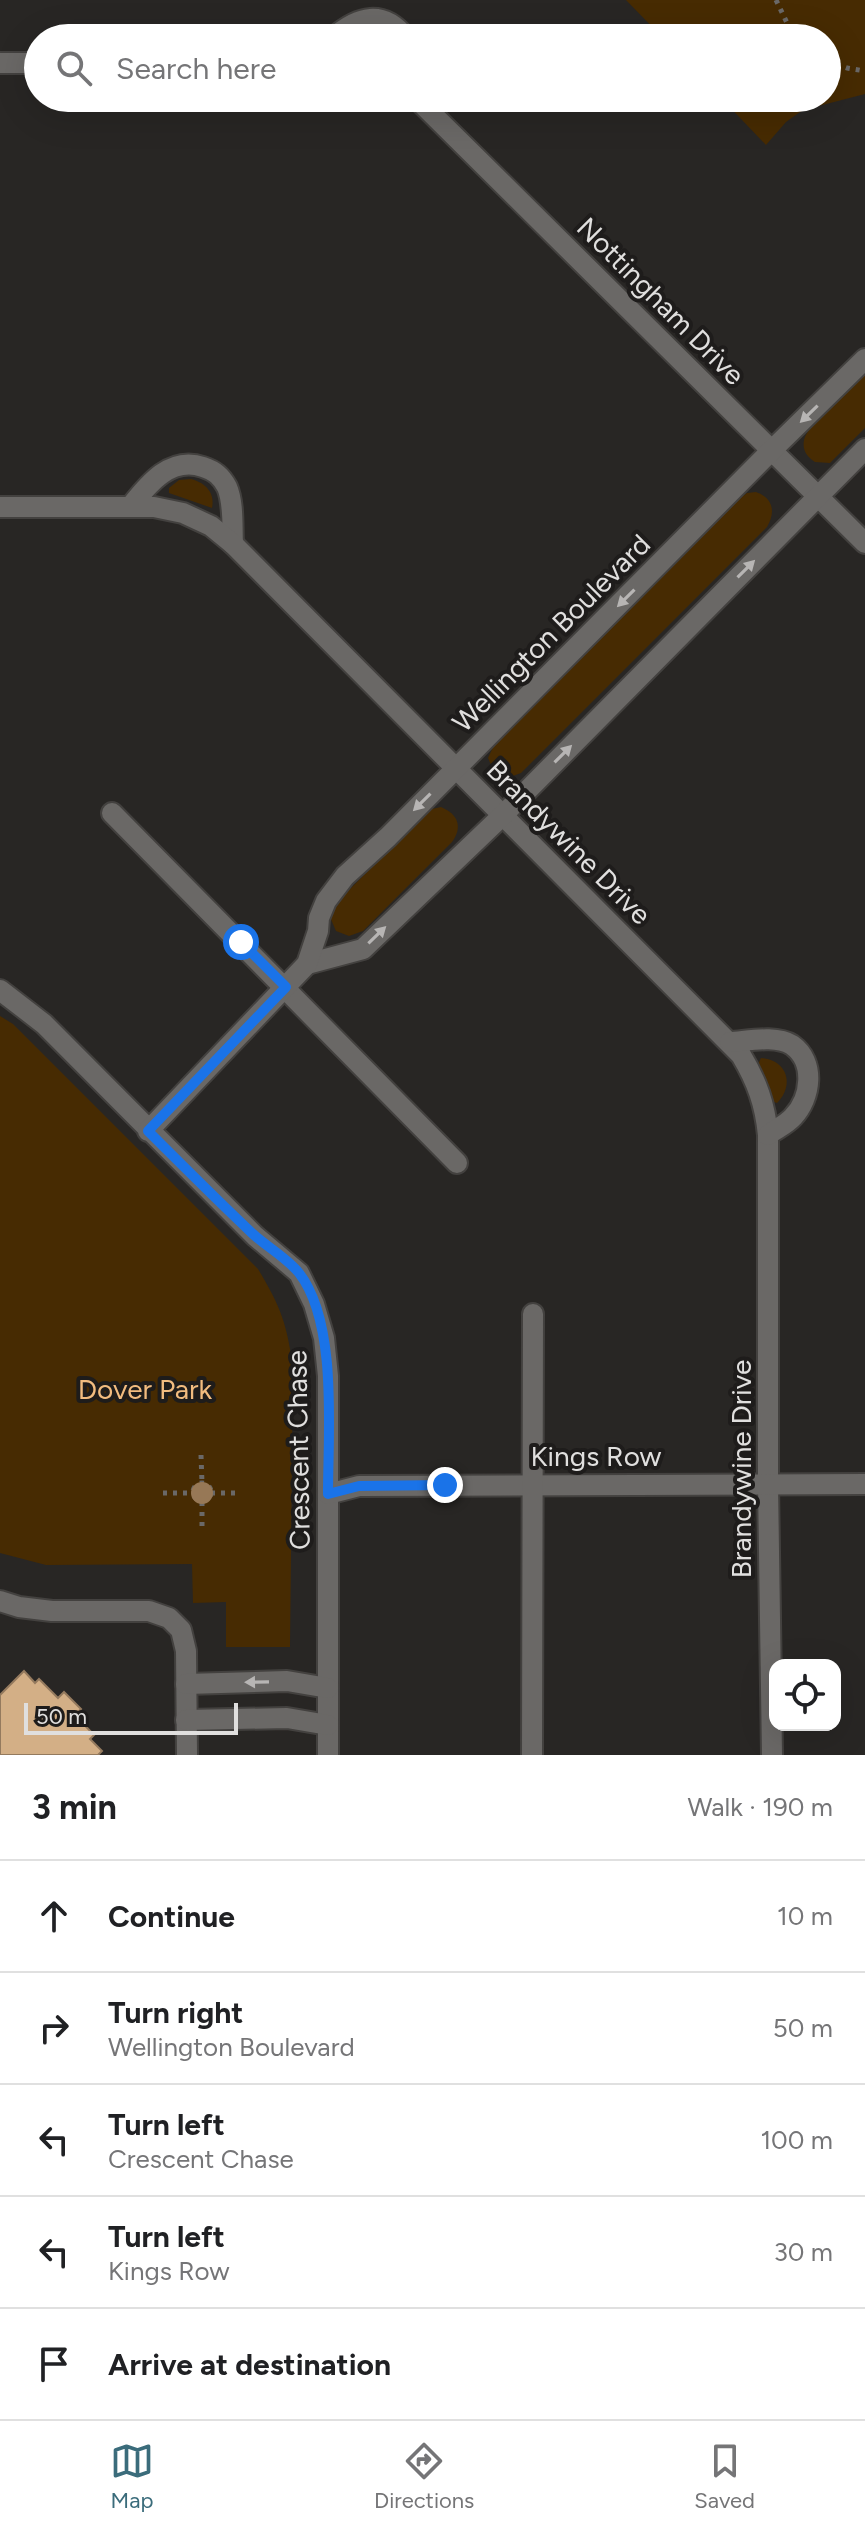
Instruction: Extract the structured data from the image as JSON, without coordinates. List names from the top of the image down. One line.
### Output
{"streets":{"street":["Nottingham Drive","Wellington Boulevard","Brandywine Drive","Crescent Chase","Kings Row"]},"crossings":[["Nottingham Drive","Wellington Boulevard"],["Wellington Boulevard","Brandywine Drive"],["Wellington Boulevard","Crescent Chase"],["Brandywine Drive","Kings Row"],["Crescent Chase","Kings Row"]],"parks":["Dover Park"],"scale_bar":"50 m","page":{"search":"Search here","scale":"50 m","heading":["3 min","Walk · 190 m"],"list":[["Continue","10 m"],["Turn right","Wellington Boulevard","50 m"],["Turn left","Crescent Chase","100 m"],["Turn left","Kings Row","30 m"],"Arrive at destination"],"nav":["Map","Directions","Saved"]}}
